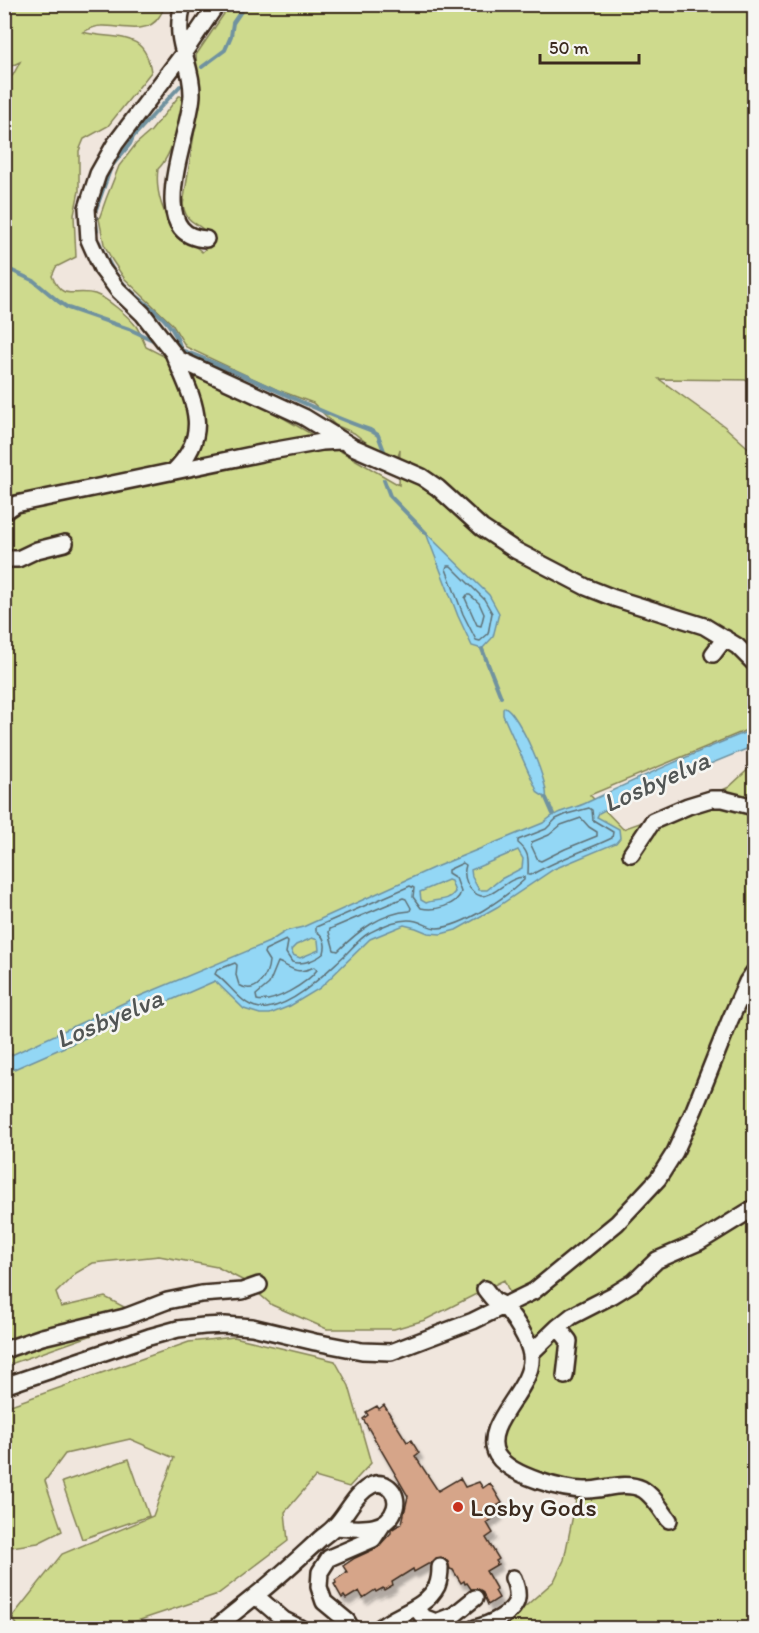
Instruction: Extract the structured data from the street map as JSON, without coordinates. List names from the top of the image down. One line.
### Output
{"water":["Losbyelva"],"places":["Losby Gods"],"scale_bar":"50 m"}
